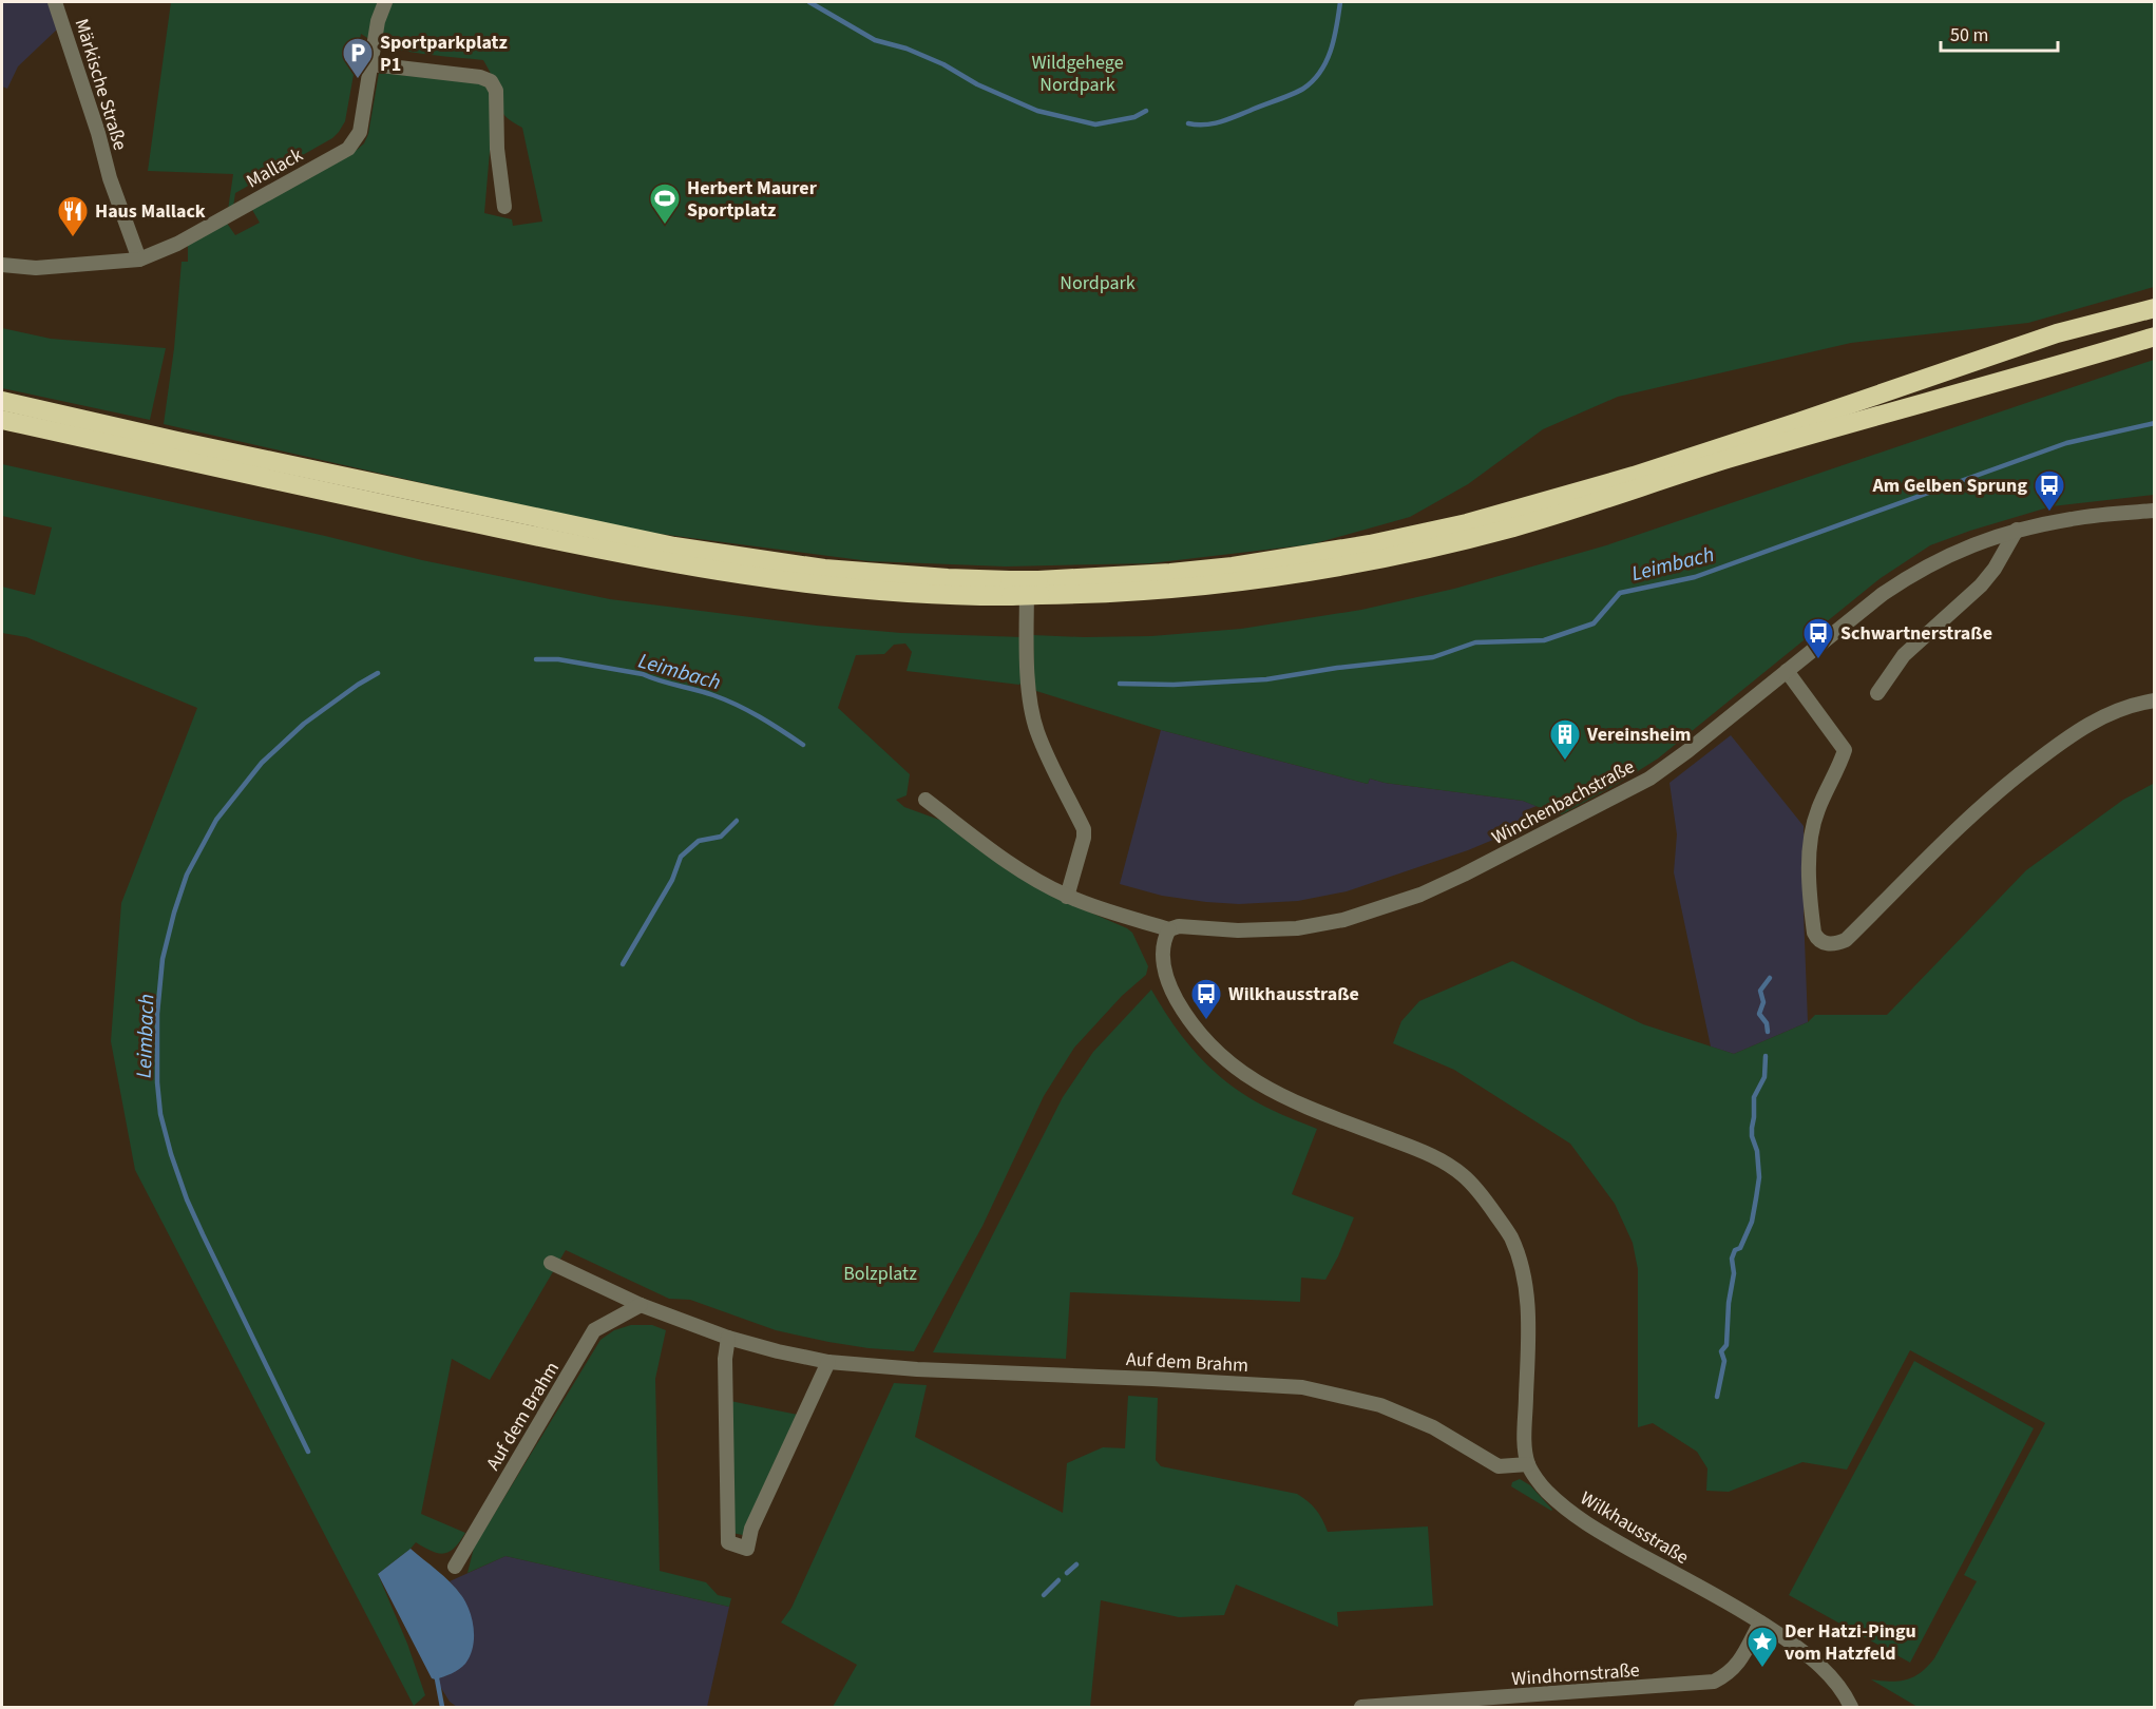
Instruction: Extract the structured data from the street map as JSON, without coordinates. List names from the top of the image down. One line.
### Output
{"streets":{"street":["Märkische Straße","Mallack","Winchenbachstraße","Auf dem Brahm","Wilkhausstraße","Windhornstraße"]},"crossings":[["Märkische Straße","Mallack"],["Winchenbachstraße","Wilkhausstraße"],["Auf dem Brahm","Wilkhausstraße"],["Wilkhausstraße","Windhornstraße"]],"water":["Leimbach"],"parks":["Wildgehege Nordpark","Nordpark","Bolzplatz"],"places":{"parking":["Sportparkplatz P1"],"sports":["Herbert Maurer Sportplatz"],"restaurant":["Haus Mallack"],"bus stop":["Am Gelben Sprung","Schwartnerstraße","Wilkhausstraße"],"building":["Vereinsheim"],"place":["Der Hatzi-Pingu vom Hatzfeld"]},"scale_bar":"50 m"}
